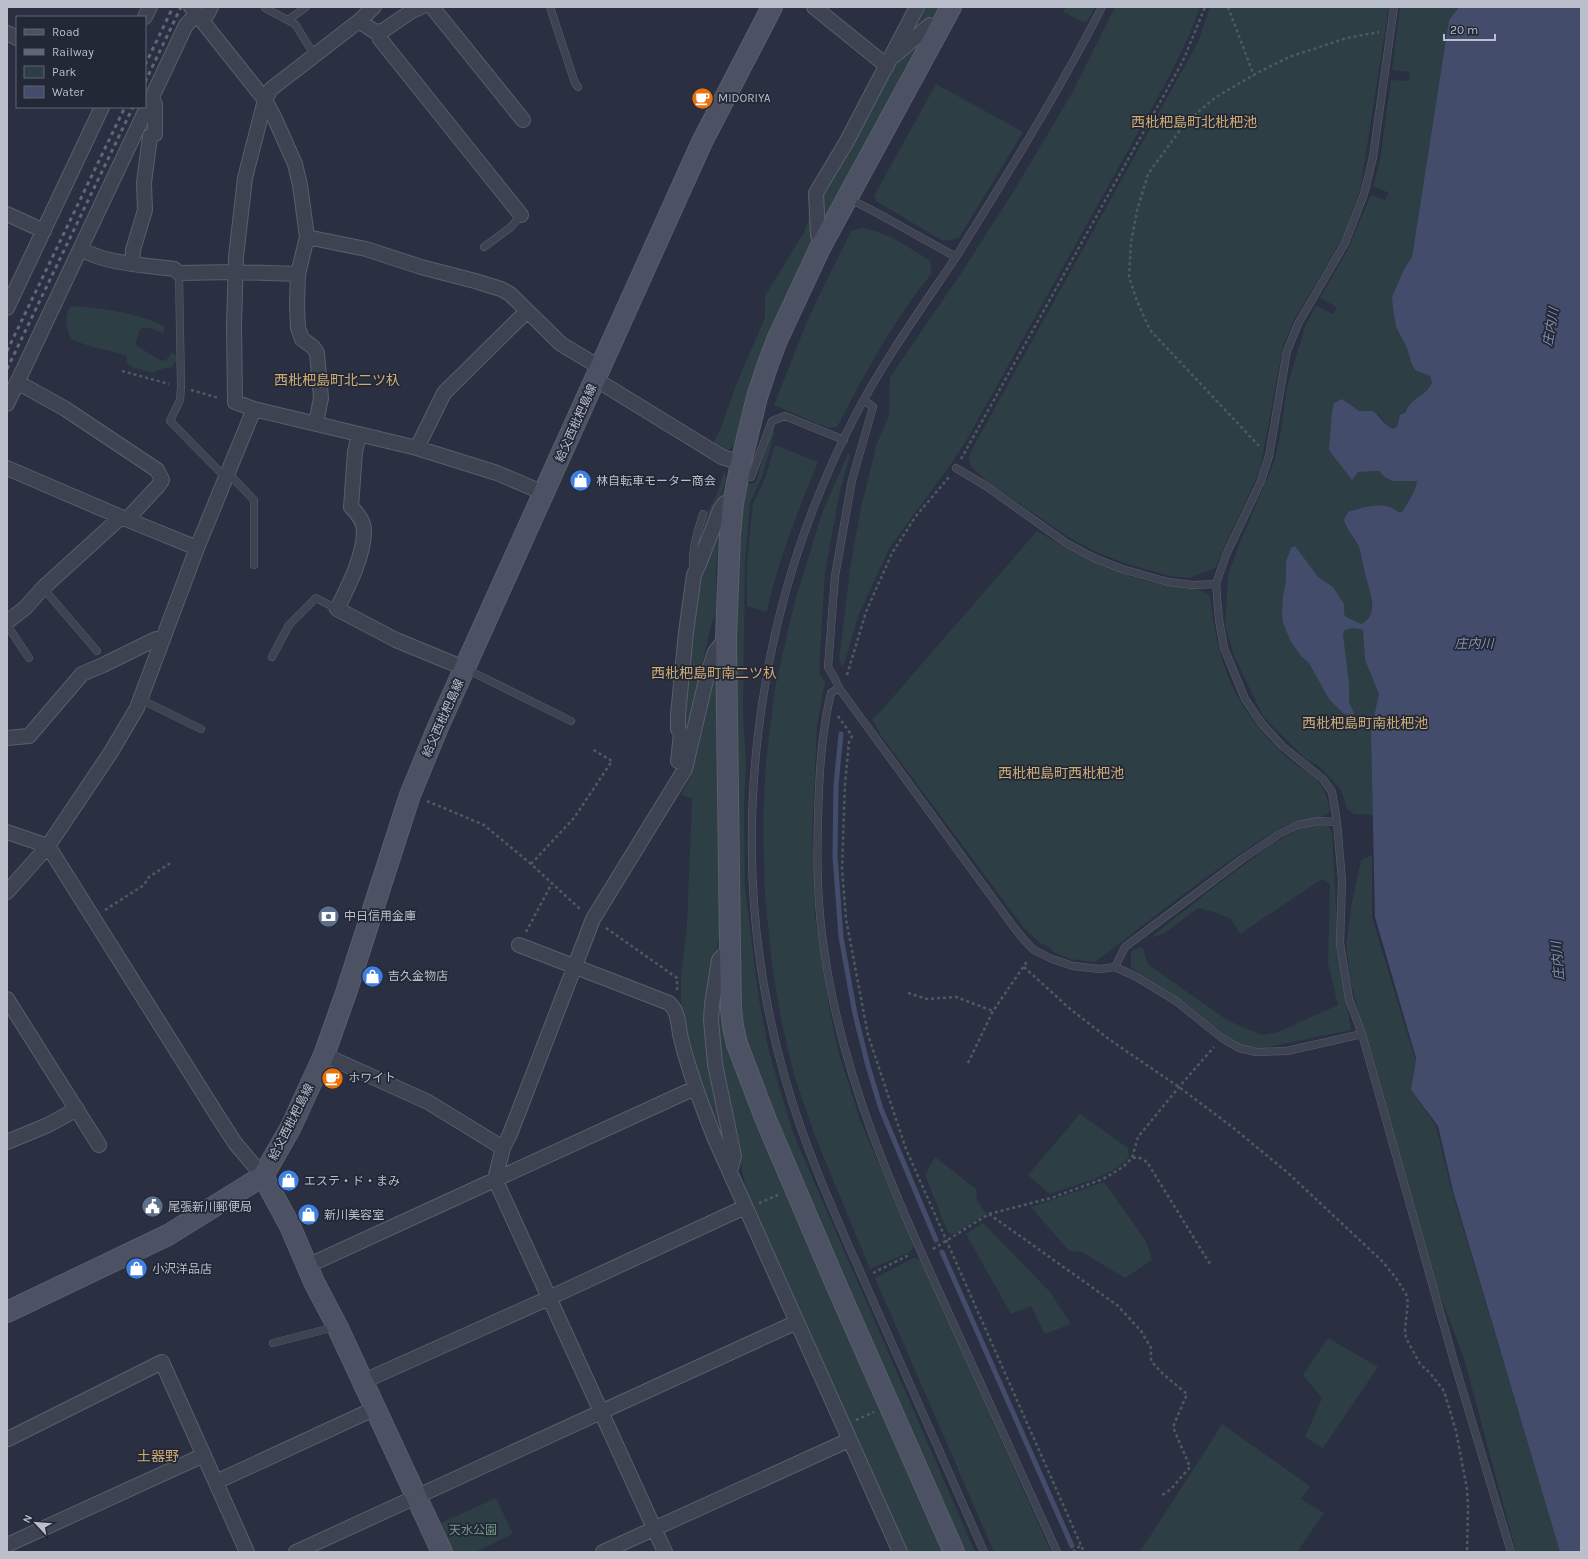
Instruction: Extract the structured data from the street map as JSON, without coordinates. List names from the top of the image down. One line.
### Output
{"streets":{"street":["給父西枇杷島線"]},"districts":["西枇杷島町北枇杷池","西枇杷島町北二ツ杁","西枇杷島町南二ツ杁","西枇杷島町南枇杷池","西枇杷島町西枇杷池","土器野"],"water":["庄内川"],"parks":["天水公園"],"places":{"cafe":["MIDORIYA","ホワイト"],"shop":["林自転車モーター商会","吉久金物店","エステ・ド・まみ","新川美容室","小沢洋品店"],"bank":["中日信用金庫"],"public building":["尾張新川郵便局"]},"legend":["Road","Railway","Park","Water"],"scale_bar":"20 m","north":"top left"}
